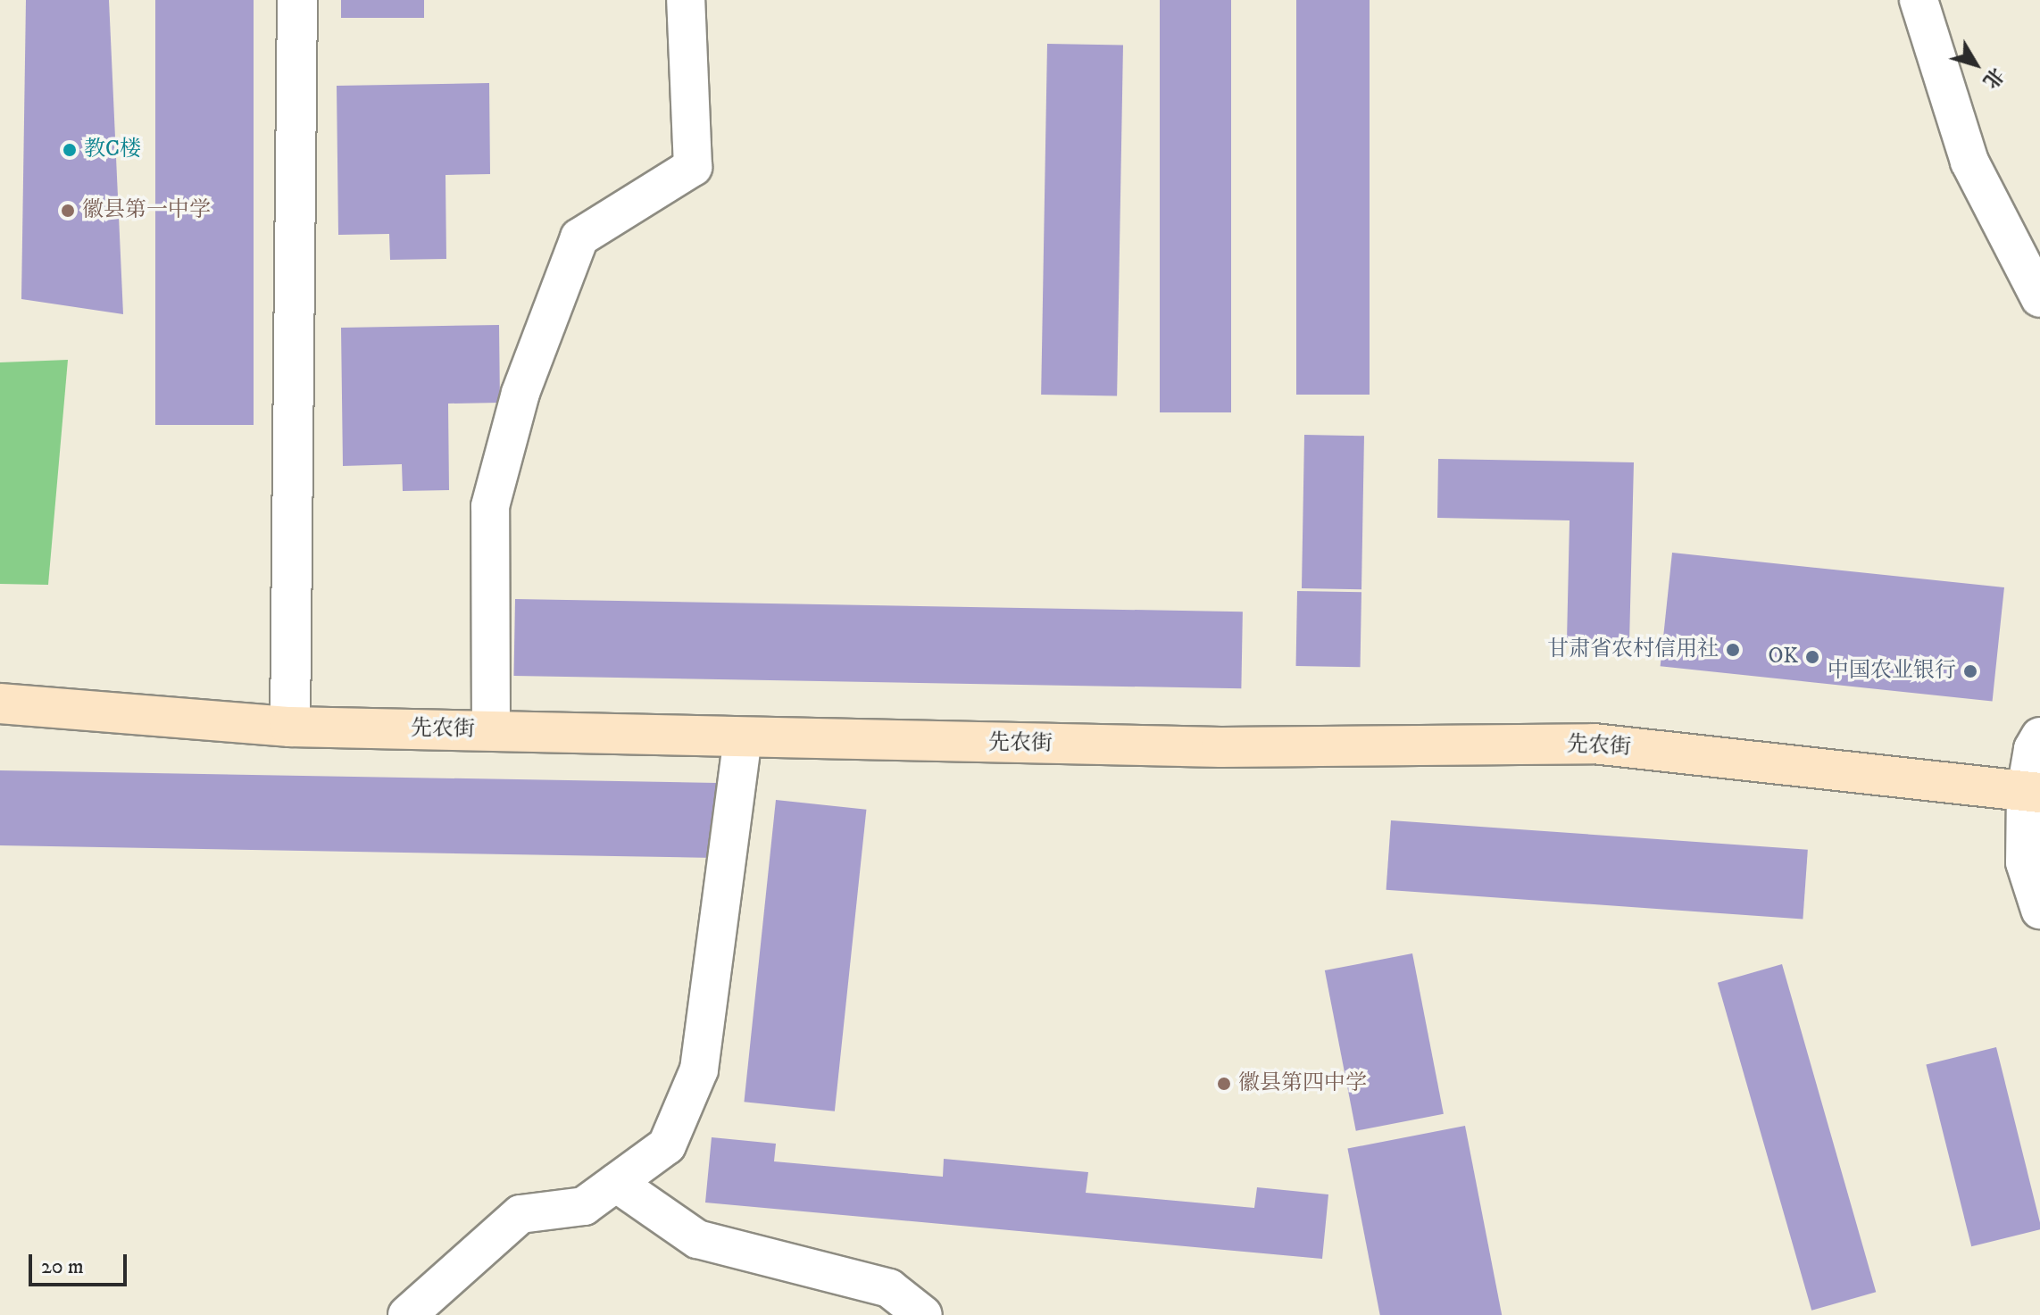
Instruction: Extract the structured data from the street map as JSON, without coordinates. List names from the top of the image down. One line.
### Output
{"streets":{"main road":["先农街"]},"places":["教C楼","徽县第一中学","甘肃省农村信用社","OK","中国农业银行","徽县第四中学"],"scale_bar":"20 m","north":"bottom right"}
